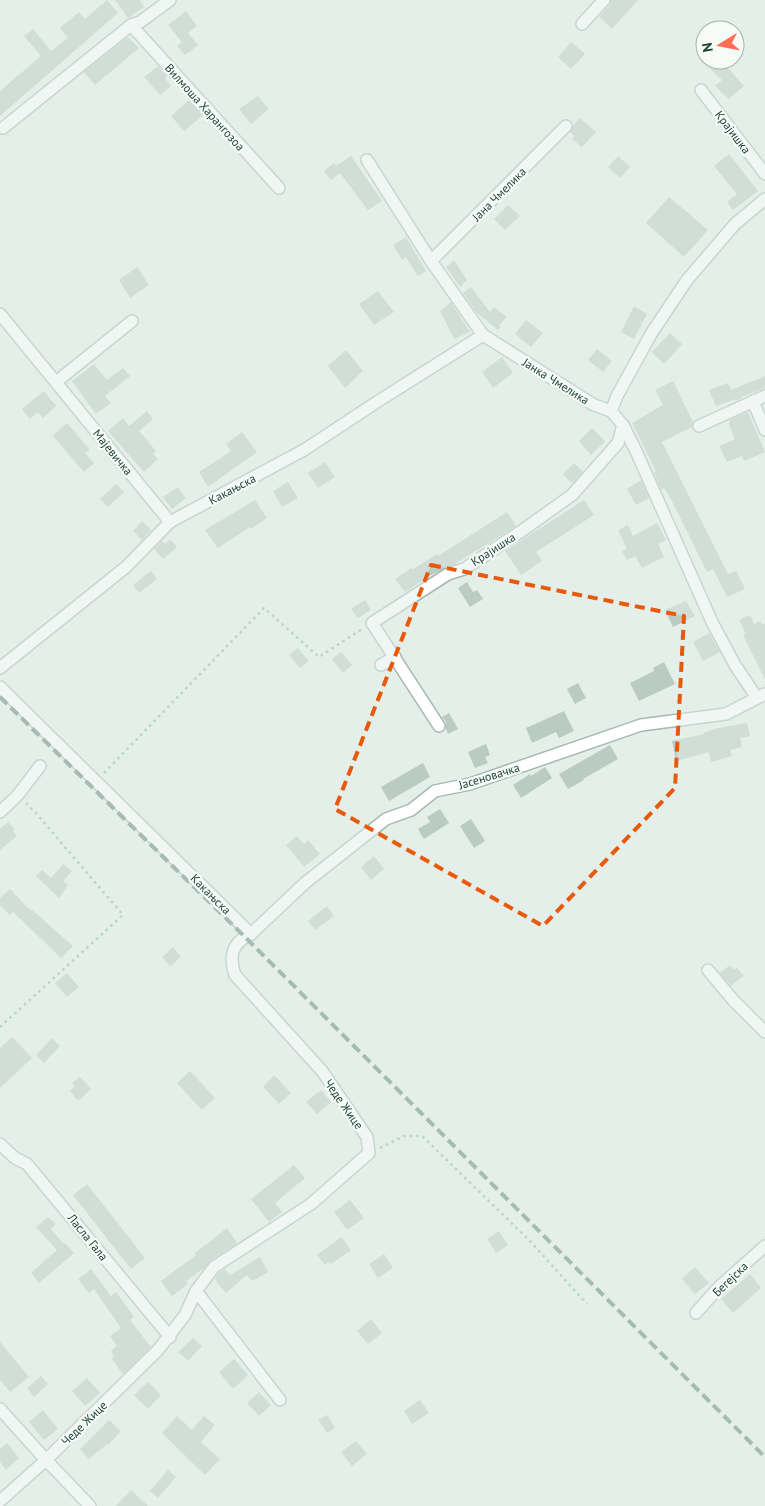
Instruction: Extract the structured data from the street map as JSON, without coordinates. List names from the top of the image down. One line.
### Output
{"streets":{"street":["Вилмоша Харангозоа","Крајишка","Јана Чмелика","Јанка Чмелика","Мајевичка","Какањска","Јасеновачка","Чеде Жице","Ласла Гала","Бегејска"]},"crossings":[["Крајишка","Јанка Чмелика"],["Јана Чмелика","Јанка Чмелика"],["Јанка Чмелика","Какањска"],["Јанка Чмелика","Јасеновачка"],["Мајевичка","Какањска"],["Какањска","Јасеновачка"],["Какањска","Чеде Жице"],["Јасеновачка","Чеде Жице"],["Чеде Жице","Ласла Гала"]],"north":"left"}
